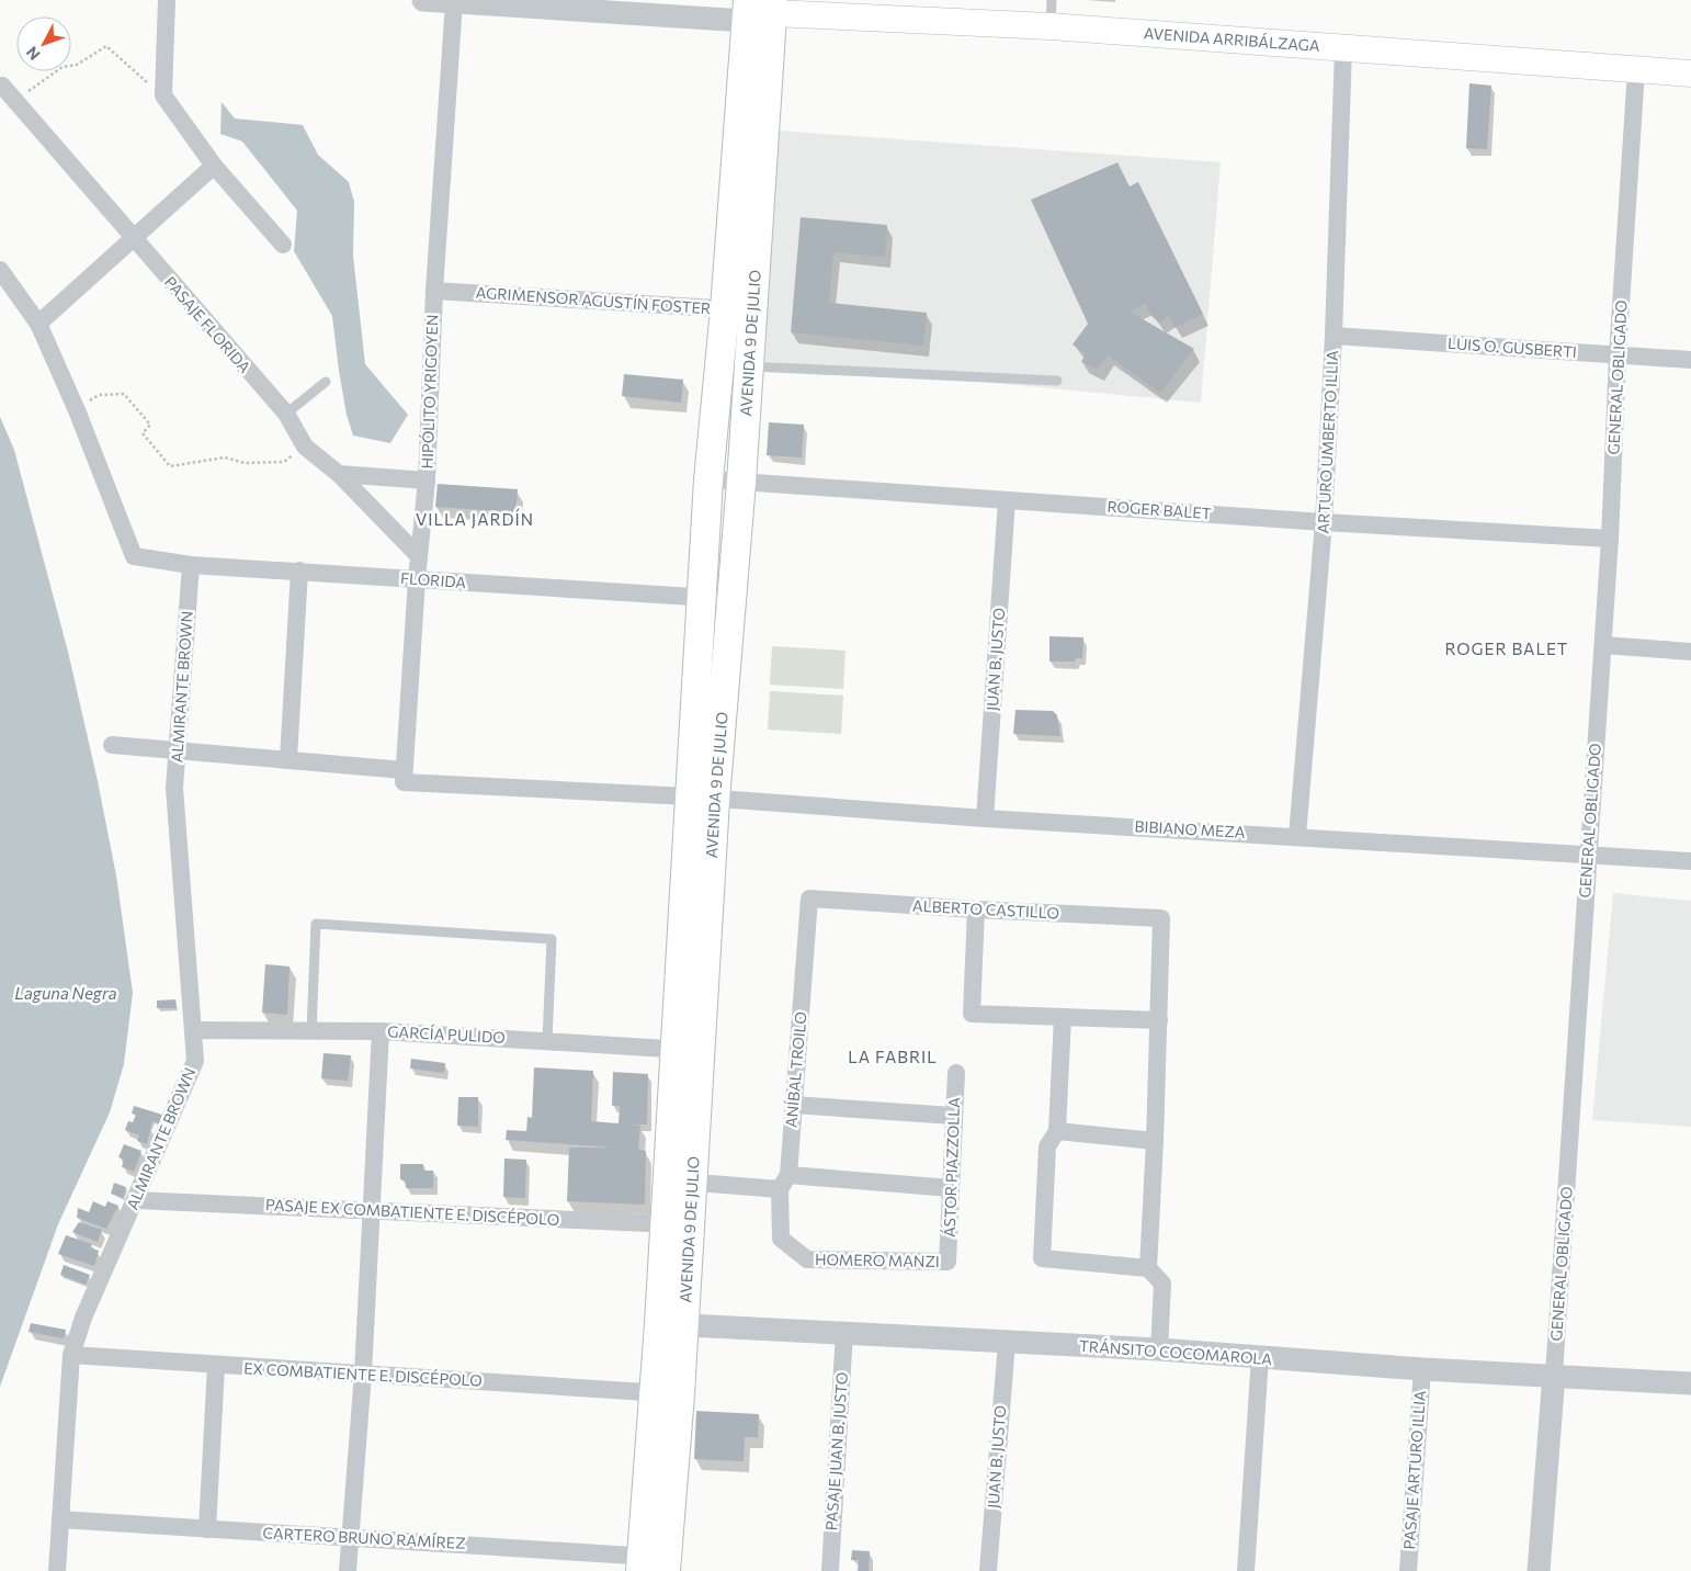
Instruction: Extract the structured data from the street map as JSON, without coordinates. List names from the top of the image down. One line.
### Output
{"streets":{"main road":["AVENIDA ARRIBÁLZAGA","AVENIDA 9 DE JULIO"],"street":["AGRIMENSOR AGUSTÍN FOSTER","PASAJE FLORIDA","LUIS O. GUSBERTI","GENERAL OBLIGADO","HIPÓLITO YRIGOYEN","ARTURO UMBERTO ILLIA","ROGER BALET","FLORIDA","JUAN B. JUSTO","ALMIRANTE BROWN","BIBIANO MEZA","ALBERTO CASTILLO","GARCÍA PULIDO","ANÍBAL TROILO","ÁSTOR PIAZZOLLA","PASAJE EX COMBATIENTE E. DISCÉPOLO","HOMERO MANZI","TRÁNSITO COCOMAROLA","EX COMBATIENTE E. DISCÉPOLO","PASAJE JUAN B. JUSTO","PASAJE ARTURO ILLIA","CARTERO BRUNO RAMÍREZ"]},"crossings":[["AVENIDA ARRIBÁLZAGA","AVENIDA 9 DE JULIO"],["AVENIDA ARRIBÁLZAGA","GENERAL OBLIGADO"],["AVENIDA ARRIBÁLZAGA","ARTURO UMBERTO ILLIA"],["AGRIMENSOR AGUSTÍN FOSTER","AVENIDA 9 DE JULIO"],["AGRIMENSOR AGUSTÍN FOSTER","HIPÓLITO YRIGOYEN"],["PASAJE FLORIDA","HIPÓLITO YRIGOYEN"],["AVENIDA 9 DE JULIO","ROGER BALET"],["AVENIDA 9 DE JULIO","FLORIDA"],["AVENIDA 9 DE JULIO","BIBIANO MEZA"],["AVENIDA 9 DE JULIO","GARCÍA PULIDO"],["AVENIDA 9 DE JULIO","PASAJE EX COMBATIENTE E. DISCÉPOLO"],["AVENIDA 9 DE JULIO","TRÁNSITO COCOMAROLA"],["AVENIDA 9 DE JULIO","EX COMBATIENTE E. DISCÉPOLO"],["AVENIDA 9 DE JULIO","CARTERO BRUNO RAMÍREZ"],["LUIS O. GUSBERTI","GENERAL OBLIGADO"],["LUIS O. GUSBERTI","ARTURO UMBERTO ILLIA"],["GENERAL OBLIGADO","ROGER BALET"],["GENERAL OBLIGADO","BIBIANO MEZA"],["GENERAL OBLIGADO","TRÁNSITO COCOMAROLA"],["HIPÓLITO YRIGOYEN","FLORIDA"],["HIPÓLITO YRIGOYEN","BIBIANO MEZA"],["ARTURO UMBERTO ILLIA","ROGER BALET"],["ARTURO UMBERTO ILLIA","BIBIANO MEZA"],["ROGER BALET","JUAN B. JUSTO"],["FLORIDA","ALMIRANTE BROWN"],["JUAN B. JUSTO","BIBIANO MEZA"],["JUAN B. JUSTO","TRÁNSITO COCOMAROLA"],["ALMIRANTE BROWN","BIBIANO MEZA"],["ALMIRANTE BROWN","GARCÍA PULIDO"],["ALMIRANTE BROWN","PASAJE EX COMBATIENTE E. DISCÉPOLO"],["ALMIRANTE BROWN","EX COMBATIENTE E. DISCÉPOLO"],["ALMIRANTE BROWN","CARTERO BRUNO RAMÍREZ"],["ALBERTO CASTILLO","ANÍBAL TROILO"],["ANÍBAL TROILO","HOMERO MANZI"],["ÁSTOR PIAZZOLLA","HOMERO MANZI"],["TRÁNSITO COCOMAROLA","PASAJE JUAN B. JUSTO"],["TRÁNSITO COCOMAROLA","PASAJE ARTURO ILLIA"]],"districts":["VILLA JARDÍN","ROGER BALET","LA FABRIL"],"water":["Laguna Negra"],"north":"bottom left"}
